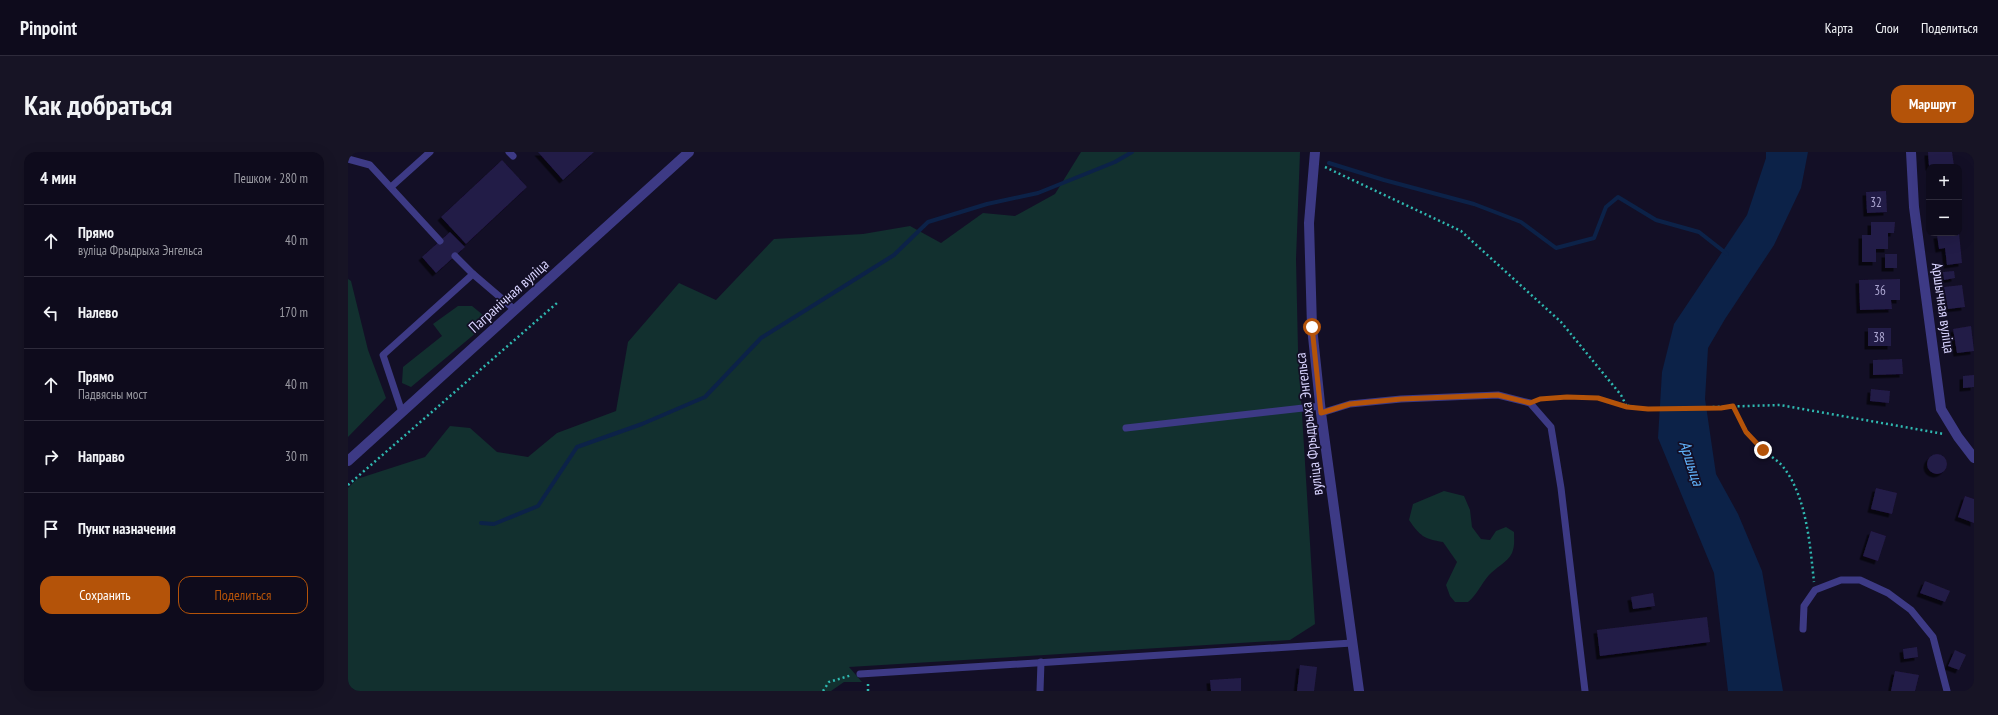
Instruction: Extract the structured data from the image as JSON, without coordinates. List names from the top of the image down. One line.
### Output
{"streets":{"street":["Пагранічная вуліца","Аршычная вуліца","вуліца Фрыдрыха Энгельса"]},"water":["Аршыца"],"house_numbers":["32","36","38"],"page":{"header":"Pinpoint","nav":["Карта","Слои","Поделиться"],"buttons":["Маршрут",["Сохранить","Поделиться"]],"title":"Как добраться","heading":["4 мин","Пешком · 280 m"],"map_buttons":["+","−"],"list":[["Прямо","вуліца Фрыдрыха Энгельса","40 m"],["Налево","170 m"],["Прямо","Падвясны мост","40 m"],["Направо","30 m"],"Пункт назначения"]}}
